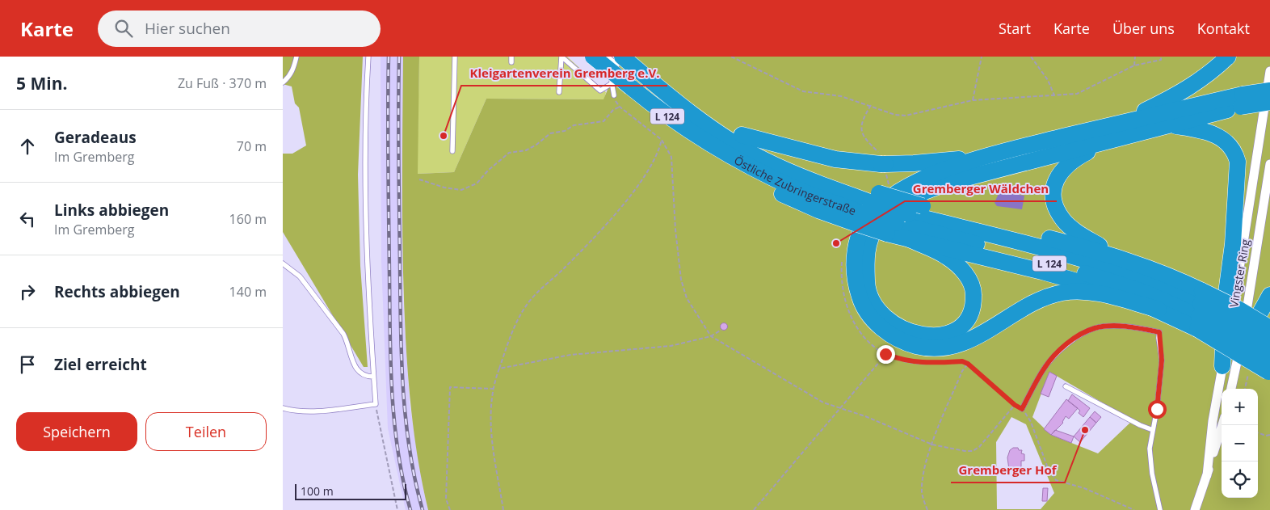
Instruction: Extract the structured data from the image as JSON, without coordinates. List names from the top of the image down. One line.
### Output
{"streets":{"highway":["L 124","Östliche Zubringerstraße"],"street":["Vingster Ring"]},"crossings":[["L 124","Östliche Zubringerstraße"]],"places":["Kleigartenverein Gremberg e.V.","Gremberger Wäldchen","Gremberger Hof"],"scale_bar":"100 m","page":{"header":"Karte","search":"Hier suchen","nav":["Start","Karte","Über uns","Kontakt"],"heading":["5 Min.","Zu Fuß · 370 m"],"list":[["Geradeaus","Im Gremberg","70 m"],["Links abbiegen","Im Gremberg","160 m"],["Rechts abbiegen","140 m"],"Ziel erreicht"],"map_buttons":["+","−"],"buttons":["Speichern","Teilen"],"scale":"100 m"}}
